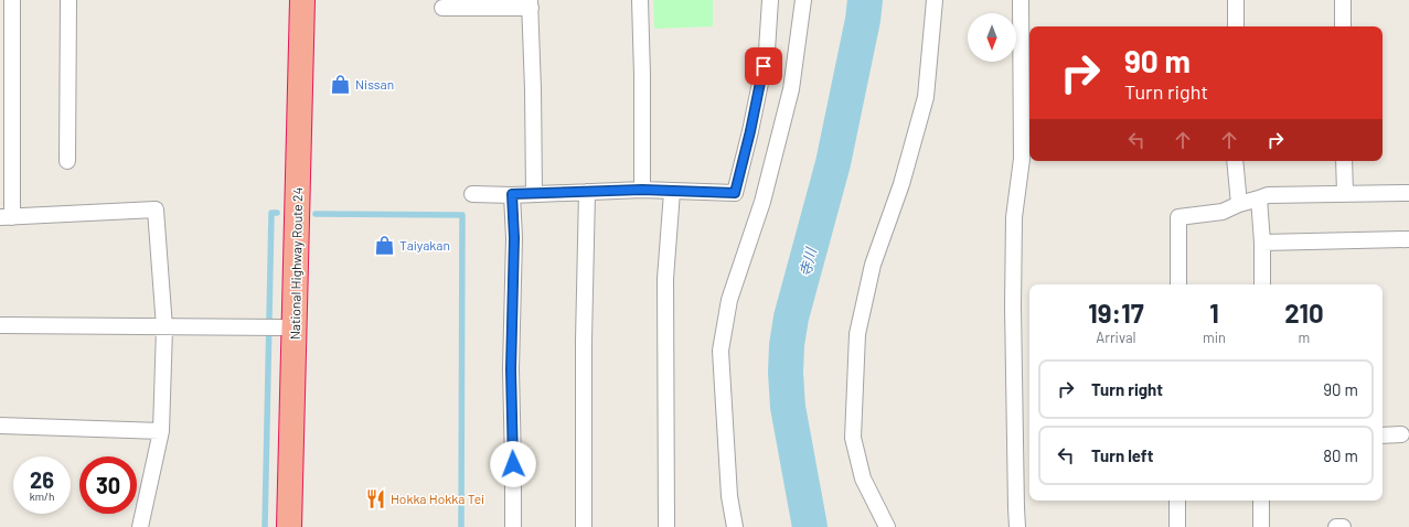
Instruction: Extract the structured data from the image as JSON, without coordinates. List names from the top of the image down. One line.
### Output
{"streets":{"highway":["National Highway Route 24"]},"water":["寺川"],"places":{"shop":["Nissan","Taiyakan"],"restaurant":["Hokka Hokka Tei"]},"north":"bottom","page":{"turn":["90 m","Turn right"],"eta":["19:17","Arrival","1","min","210","m"],"list":[{"name":"Turn right","value":"90 m"},{"name":"Turn left","value":"80 m"}],"speed":"26 km/h","limit":"30"}}
